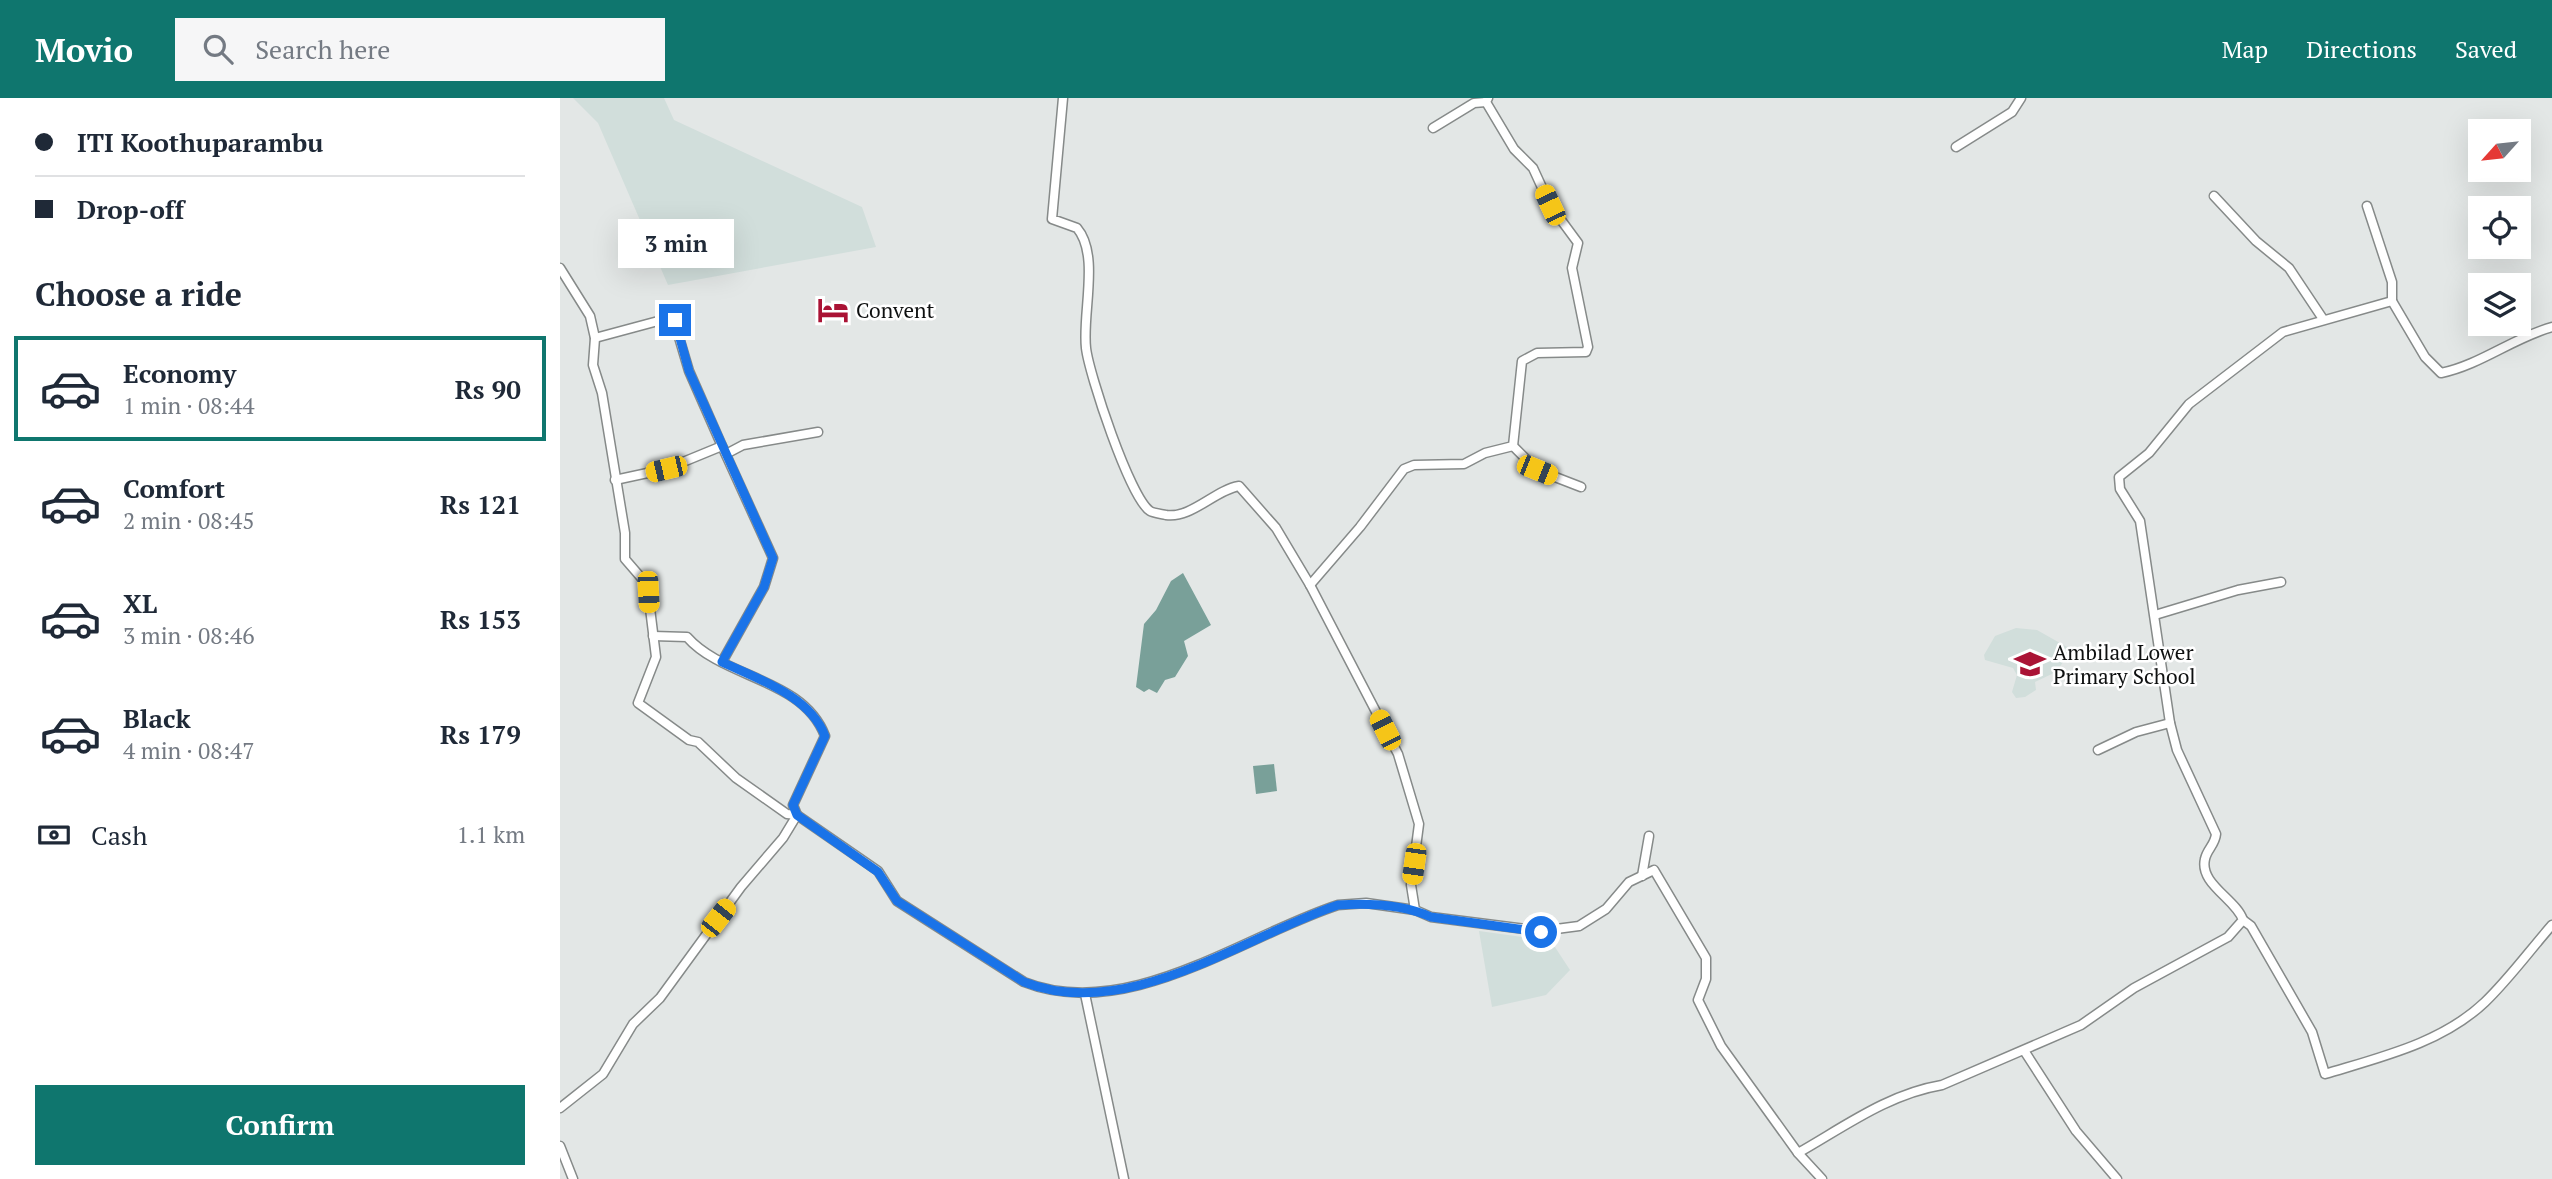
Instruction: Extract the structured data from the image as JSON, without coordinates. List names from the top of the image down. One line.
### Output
{"places":{"hotel":["Convent"],"school or university":["Ambilad Lower Primary School"]},"north":"bottom left","page":{"header":"Movio","search":"Search here","nav":["Map","Directions","Saved"],"banner":["ITI Koothuparambu","Drop-off"],"bubble":"3 min","heading":"Choose a ride","list":[{"name":"Economy","note":"1 min · 08:44","value":"Rs 90"},{"name":"Comfort","note":"2 min · 08:45","value":"Rs 121"},{"name":"XL","note":"3 min · 08:46","value":"Rs 153"},{"name":"Black","note":"4 min · 08:47","value":"Rs 179"}],"pay":["Cash","1.1 km"],"buttons":"Confirm"}}
